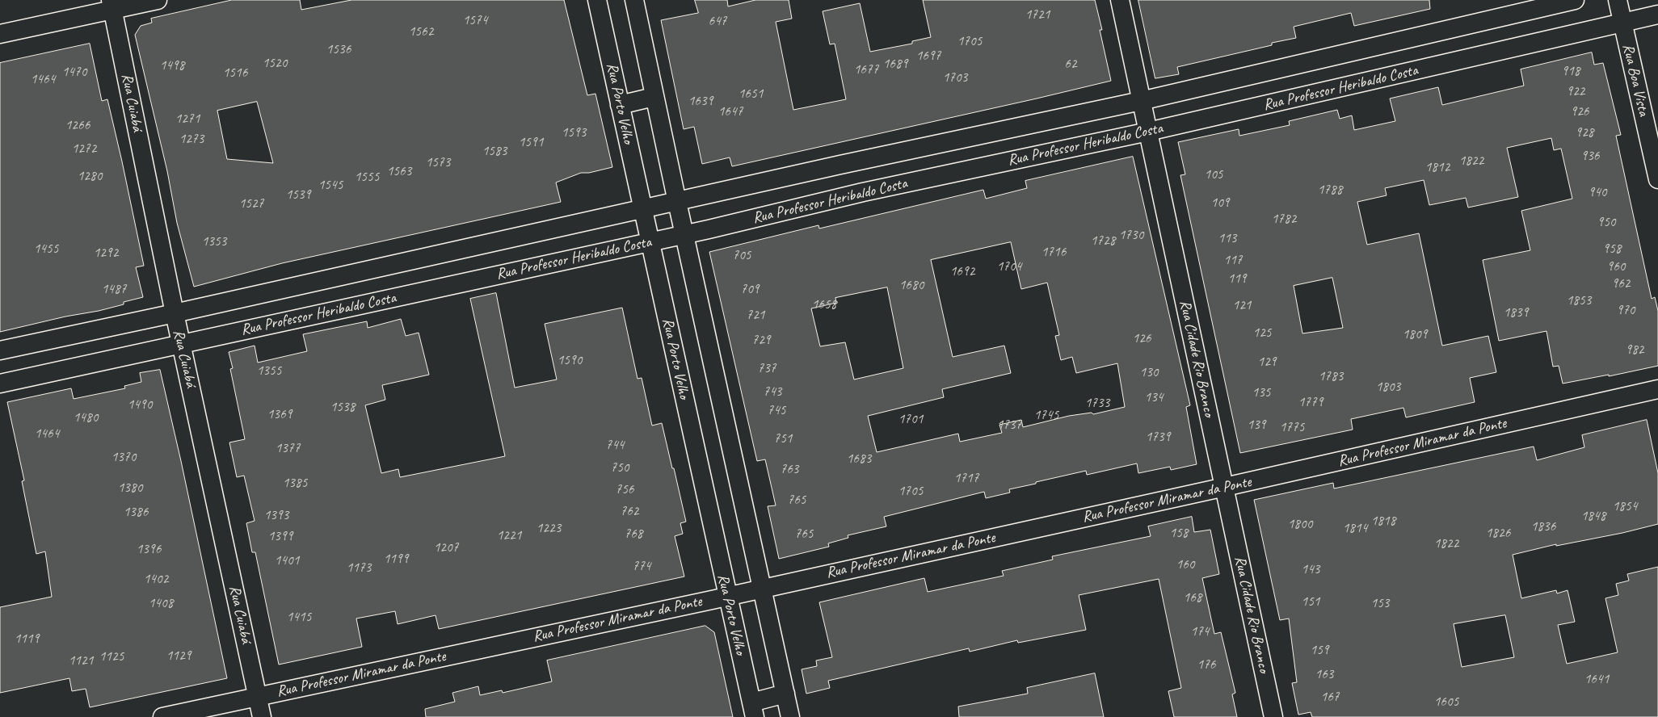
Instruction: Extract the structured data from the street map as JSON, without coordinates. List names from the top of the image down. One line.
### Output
{"streets":{"main road":["Rua Boa Vista","Rua Professor Heribaldo Costa","Rua Cuiabá","Rua Porto Velho","Rua Cidade Rio Branco","Rua Professor Miramar da Ponte"]},"crossings":[["Rua Boa Vista","Rua Professor Heribaldo Costa"],["Rua Professor Heribaldo Costa","Rua Cuiabá"],["Rua Professor Heribaldo Costa","Rua Porto Velho"],["Rua Professor Heribaldo Costa","Rua Cidade Rio Branco"],["Rua Cuiabá","Rua Professor Miramar da Ponte"],["Rua Porto Velho","Rua Professor Miramar da Ponte"],["Rua Cidade Rio Branco","Rua Professor Miramar da Ponte"]],"house_numbers":["1721","1574","647","1562","1705","1536","1697","1520","1689","62","1498","1677","918","1470","1516","1703","1464","922","1651","1639","1647","926","1271","1266","1593","928","1273","1591","1272","1583","936","1822","1573","1812","1563","105","1280","1555","1545","1788","940","1539","109","1527","1782","950","1730","113","1728","1353","1455","958","1716","1292","705","117","1704","960","1692","119","962","1680","1487","709","1853","1658","121","970","1839","721","125","1809","126","729","982","1590","129","737","1355","130","1783","1803","743","135","134","1779","1733","1490","1538","745","1369","1745","1480","1701","1737","139","1775","1464","1739","751","744","1377","1370","1683","750","763","1717","1385","1380","756","1705","765","1854","762","1386","1393","1848","1818","1800","1836","1223","1814","158","1826","768","765","1221","1399","1822","1207","1396","1199","1401","160","774","1173","143","1402","168","151","1408","153","1415","174","1119","159","1129","1125","1121","176","163","1641","167","1605"]}
